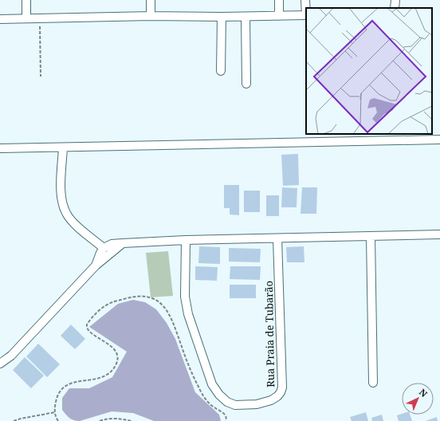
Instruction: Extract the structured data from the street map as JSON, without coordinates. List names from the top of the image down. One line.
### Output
{"streets":{"street":["Rua Praia de Tubarão"]},"north":"top right"}
